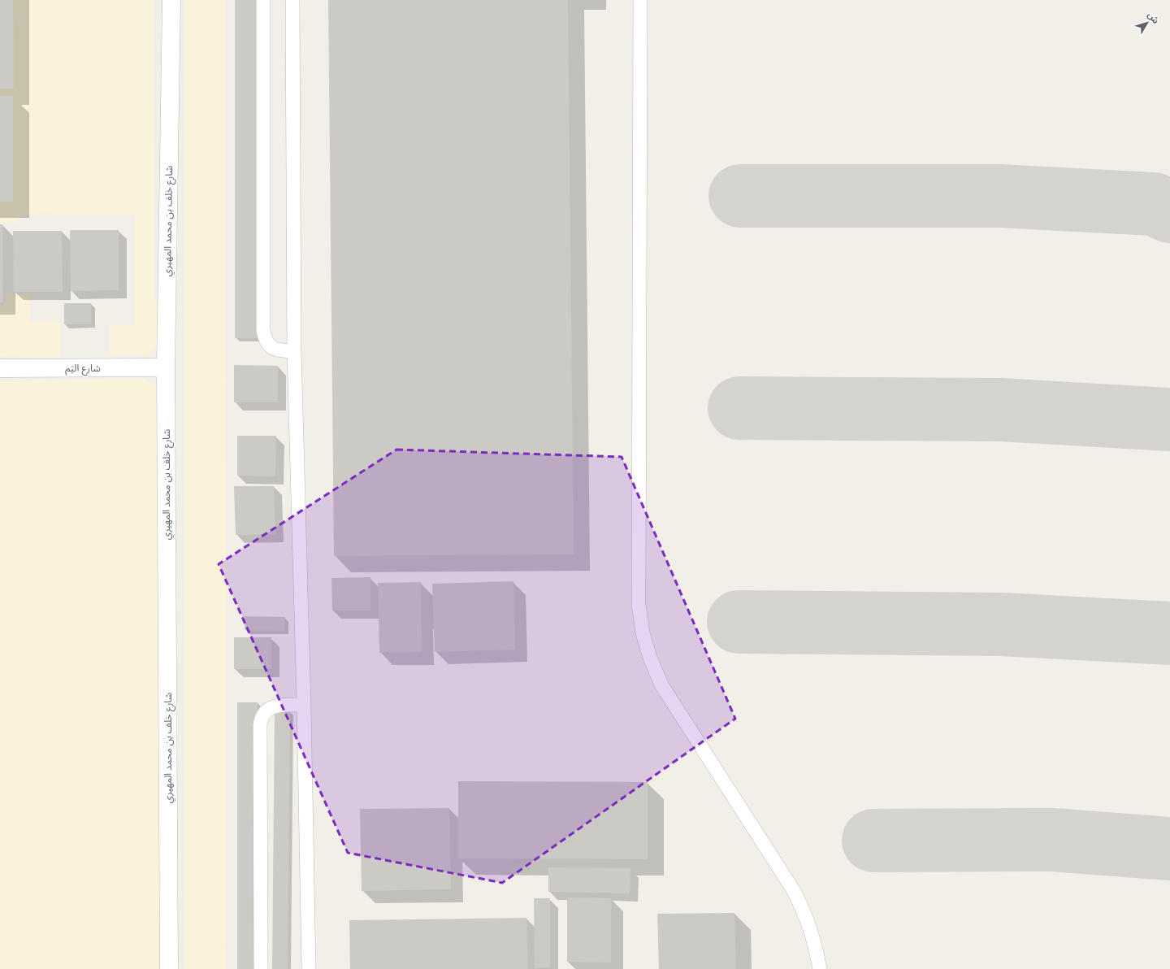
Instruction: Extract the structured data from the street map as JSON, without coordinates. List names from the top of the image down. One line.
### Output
{"streets":{"street":["شارع خلف بن محمد المهيري","شارع اليَم"]},"crossings":[["شارع خلف بن محمد المهيري","شارع اليَم"]],"north":"top right"}
